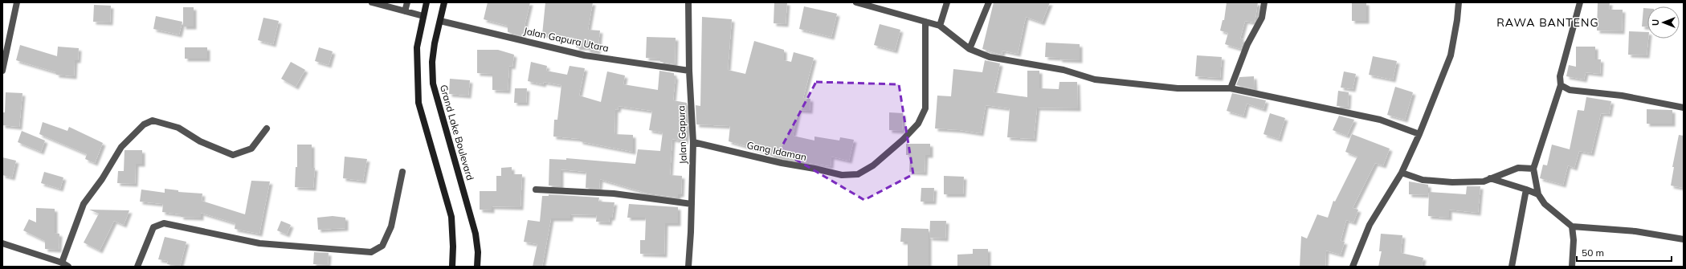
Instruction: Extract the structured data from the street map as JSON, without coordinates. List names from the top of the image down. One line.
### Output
{"streets":{"street":["Jalan Gapura Utara","Grand Lake Boulevard","Jalan Gapura","Gang Idaman"]},"crossings":[["Jalan Gapura Utara","Grand Lake Boulevard"],["Jalan Gapura Utara","Jalan Gapura"],["Jalan Gapura","Gang Idaman"]],"districts":["RAWA BANTENG"],"scale_bar":"50 m","north":"left"}
